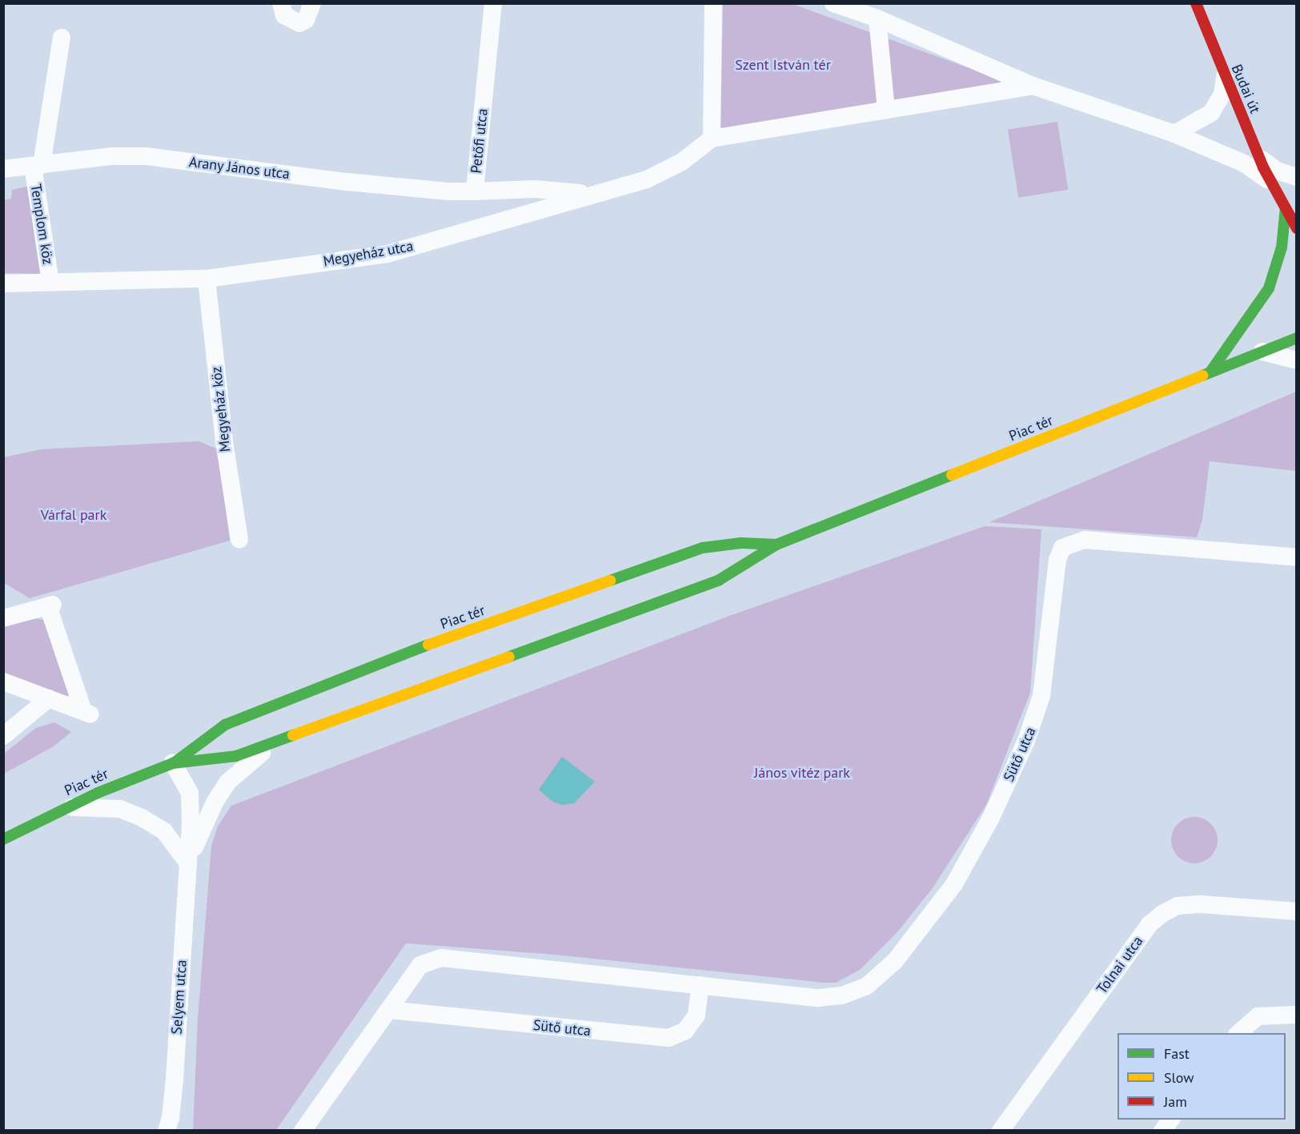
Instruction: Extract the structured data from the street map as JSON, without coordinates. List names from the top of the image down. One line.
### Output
{"streets":{"main road":["Budai út","Piac tér"],"street":["Petőfi utca","Arany János utca","Templom köz","Megyeház utca","Megyeház köz","Sütő utca","Tolnai utca","Selyem utca"]},"crossings":[["Petőfi utca","Arany János utca"],["Petőfi utca","Megyeház utca"],["Arany János utca","Templom köz"],["Templom köz","Megyeház utca"],["Megyeház utca","Megyeház köz"],["Piac tér","Selyem utca"]],"parks":["Szent István tér","Várfal park","János vitéz park"],"legend":["Fast","Slow","Jam"]}
